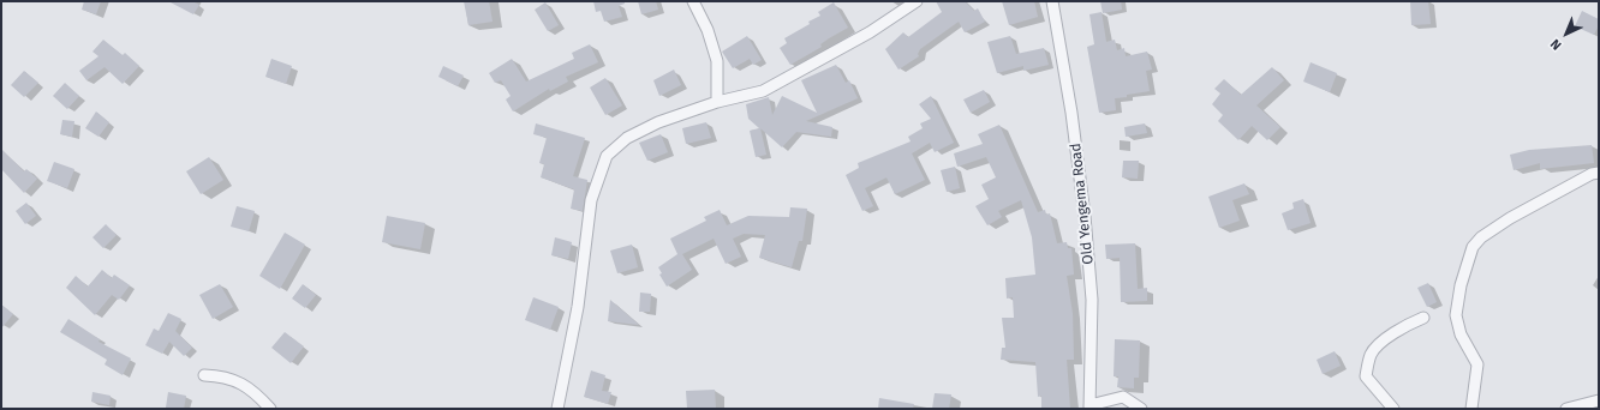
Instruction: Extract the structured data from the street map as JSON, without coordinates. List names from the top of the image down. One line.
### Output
{"streets":{"street":["Old Yengema Road"]},"north":"bottom left"}
